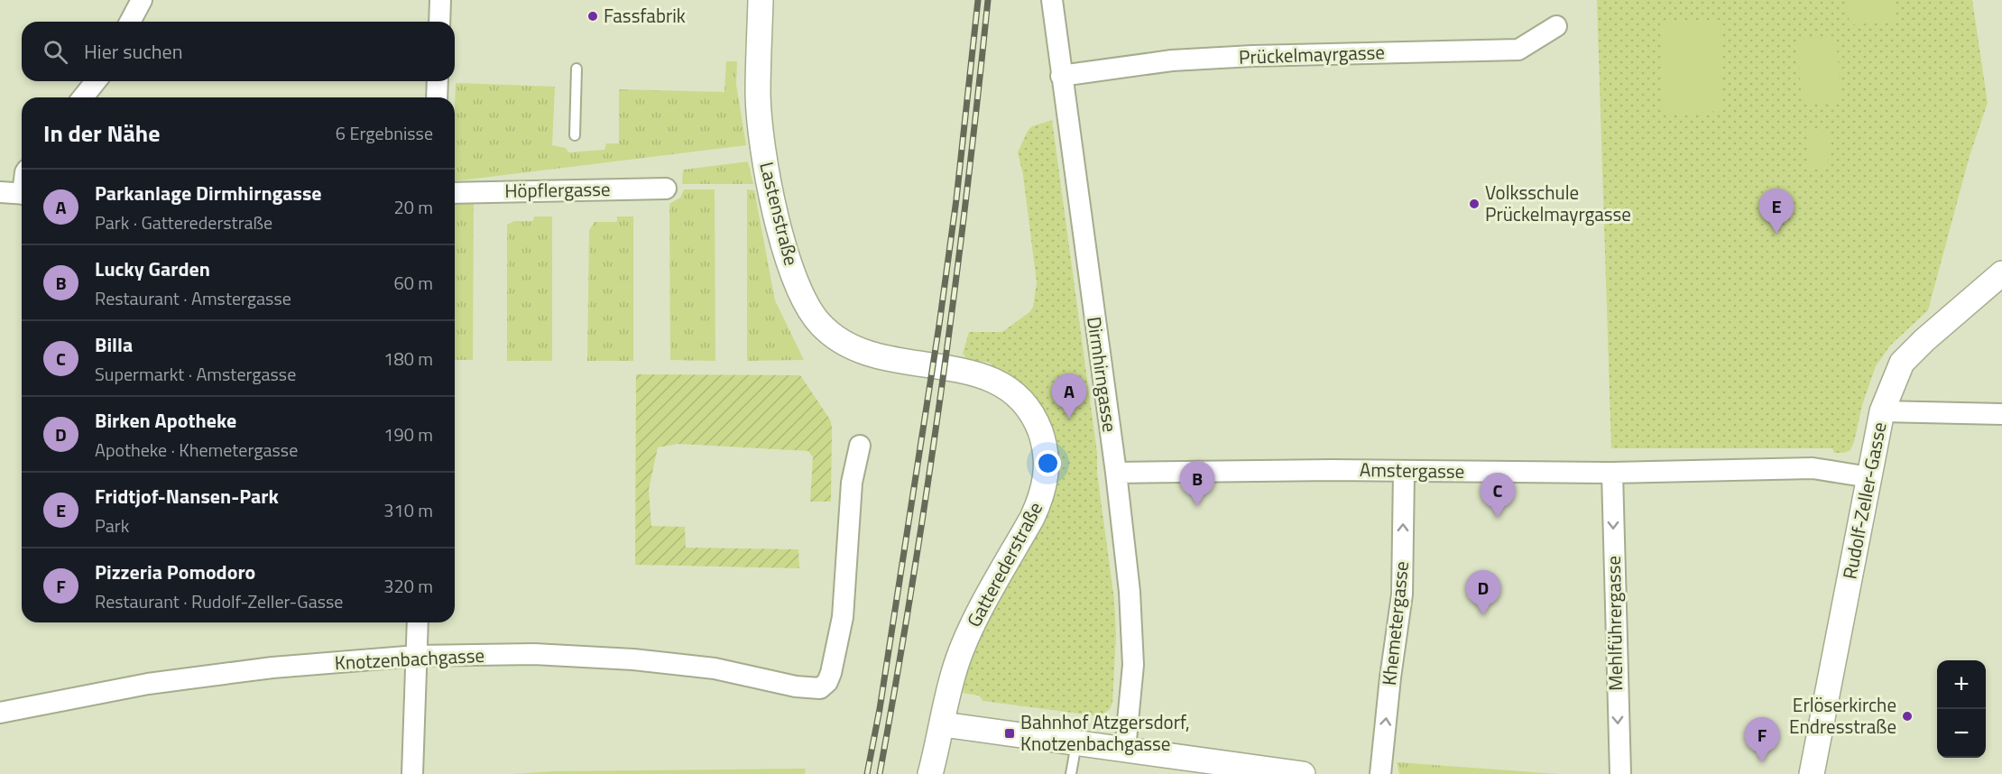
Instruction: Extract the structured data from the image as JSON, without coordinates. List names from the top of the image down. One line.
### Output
{"streets":{"street":["Prückelmayrgasse","Höpflergasse","Lastenstraße","Dirmhirngasse","Amstergasse","Rudolf-Zeller-Gasse","Gatterederstraße","Khemetergasse","Mehlführergasse","Knotzenbachgasse"]},"crossings":[["Prückelmayrgasse","Dirmhirngasse"],["Lastenstraße","Gatterederstraße"],["Dirmhirngasse","Amstergasse"],["Amstergasse","Rudolf-Zeller-Gasse"],["Amstergasse","Khemetergasse"],["Amstergasse","Mehlführergasse"]],"one_way":["Khemetergasse","Mehlführergasse"],"places":{"other":["Fassfabrik","Volksschule Prückelmayrgasse","Erlöserkirche Endresstraße"],"transit":["Bahnhof Atzgersdorf, Knotzenbachgasse"]},"page":{"search":"Hier suchen","heading":["In der Nähe","6 Ergebnisse"],"list":[{"mark":"A","name":"Parkanlage Dirmhirngasse","note":"Park · Gatterederstraße","value":"20 m"},{"mark":"B","name":"Lucky Garden","note":"Restaurant · Amstergasse","value":"60 m"},{"mark":"C","name":"Billa","note":"Supermarkt · Amstergasse","value":"180 m"},{"mark":"D","name":"Birken Apotheke","note":"Apotheke · Khemetergasse","value":"190 m"},{"mark":"E","name":"Fridtjof-Nansen-Park","note":"Park","value":"310 m"},{"mark":"F","name":"Pizzeria Pomodoro","note":"Restaurant · Rudolf-Zeller-Gasse","value":"320 m"}],"pins":["E","A","B","C","D","F"],"map_buttons":["+","−"]}}
